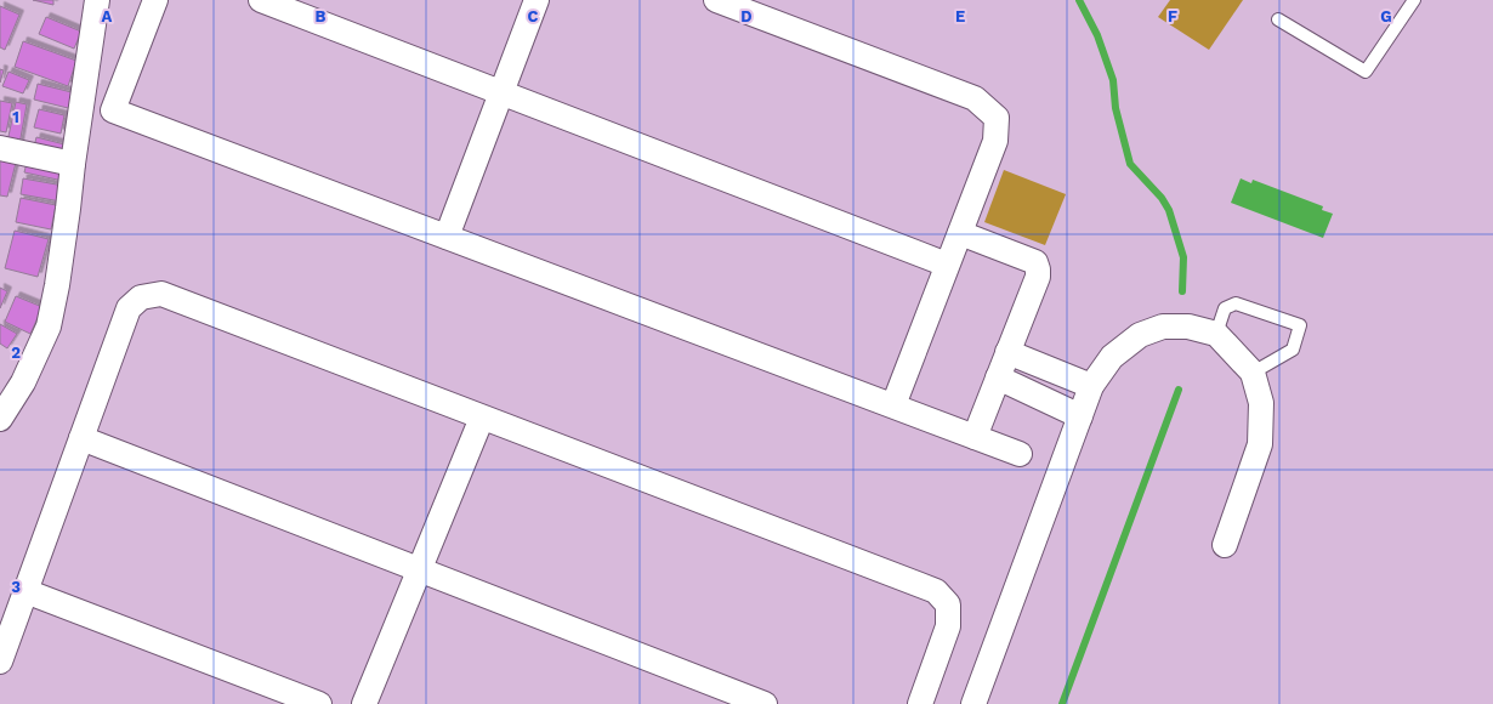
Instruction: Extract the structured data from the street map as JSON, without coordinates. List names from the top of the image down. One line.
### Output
{"grid":{"columns":["A","B","C","D","E","F","G"],"rows":["1","2","3"]}}
